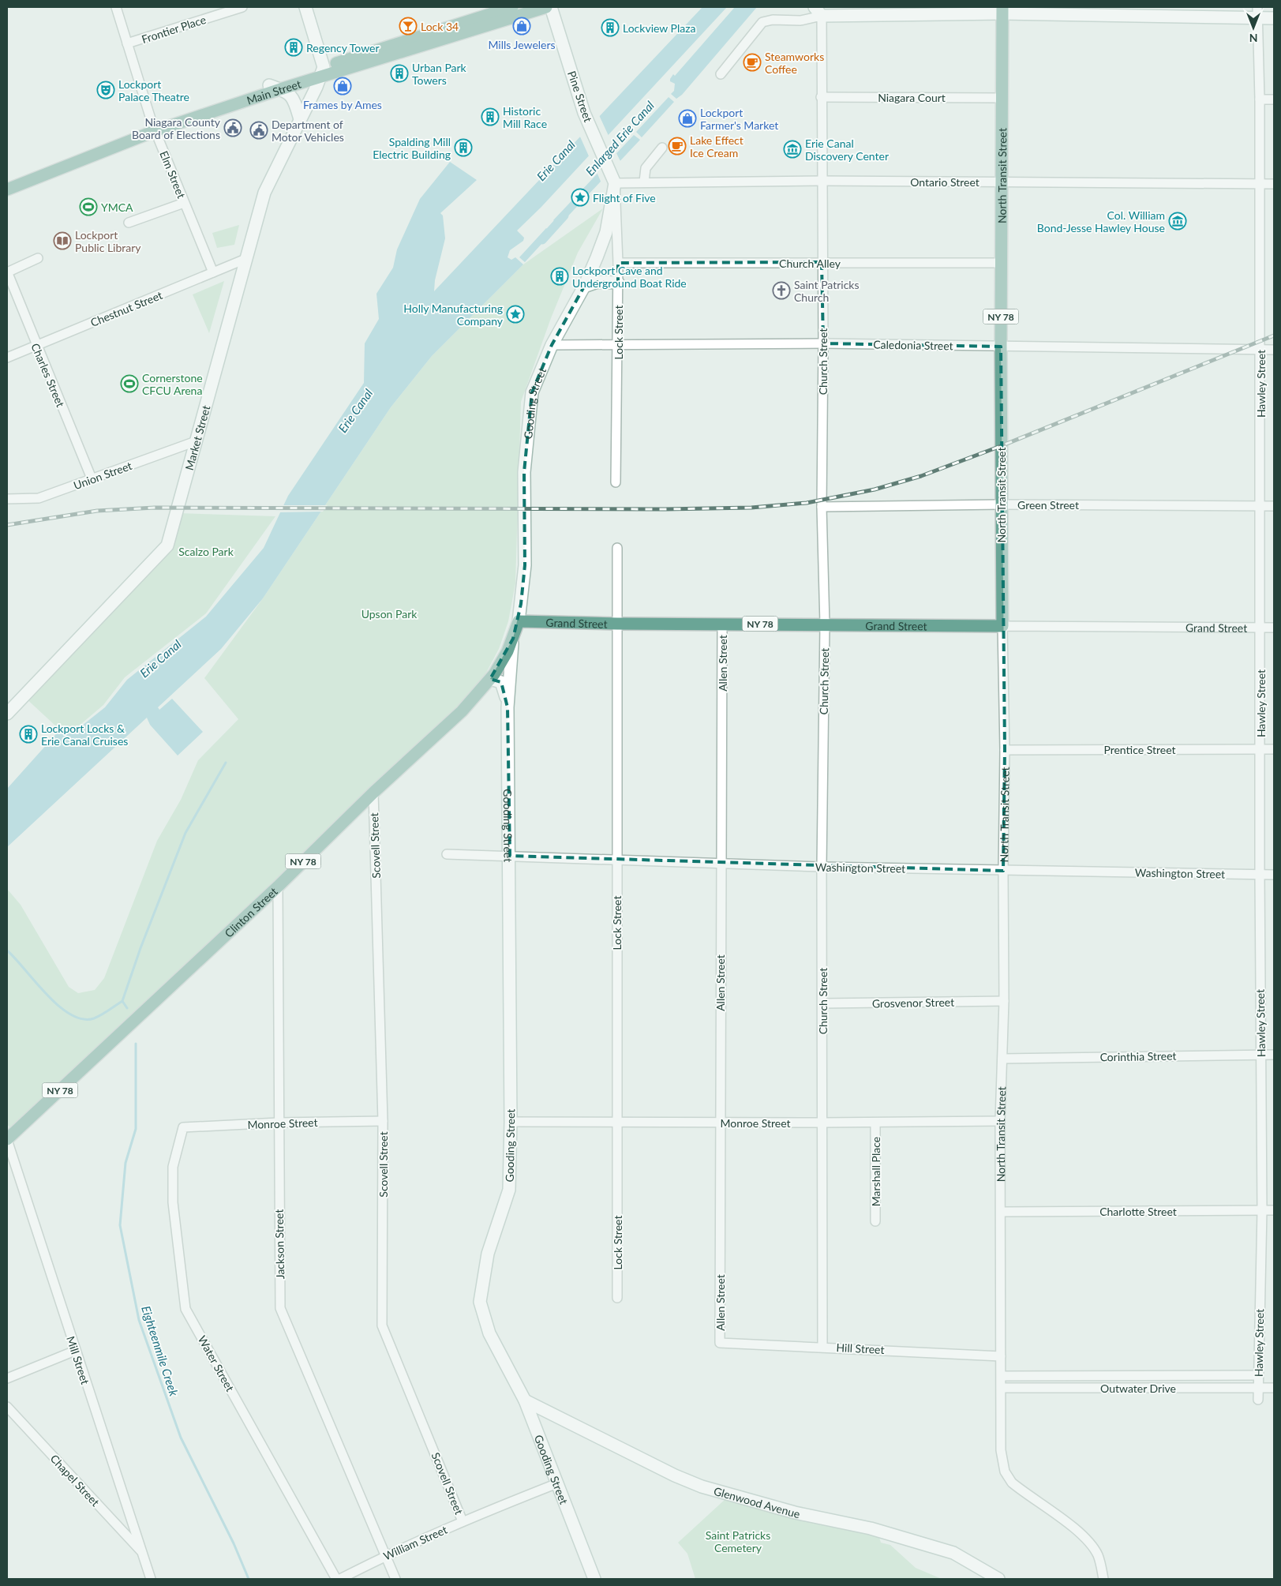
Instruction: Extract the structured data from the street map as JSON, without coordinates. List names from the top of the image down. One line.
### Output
{"streets":{"main road":["Main Street","North Transit Street","NY 78","Gooding Street","Grand Street","Clinton Street"],"street":["Frontier Place","Pine Street","Niagara Court","Elm Street","Ontario Street","Church Alley","Chestnut Street","Lock Street","Caledonia Street","Church Street","Charles Street","Hawley Street","Market Street","Union Street","Green Street","Allen Street","Prentice Street","Scovell Street","Washington Street","Grosvenor Street","Corinthia Street","Monroe Street","Marshall Place","Charlotte Street","Jackson Street","Hill Street","Mill Street","Water Street","Outwater Drive","Chapel Street","Glenwood Avenue","William Street"]},"crossings":[["Frontier Place","Elm Street"],["Main Street","Elm Street"],["Main Street","Market Street"],["Pine Street","Ontario Street"],["Pine Street","Lock Street"],["Pine Street","Gooding Street"],["Niagara Court","North Transit Street"],["Niagara Court","Church Street"],["Elm Street","Chestnut Street"],["North Transit Street","Ontario Street"],["North Transit Street","Church Alley"],["North Transit Street","Caledonia Street"],["North Transit Street","Green Street"],["North Transit Street","Grand Street"],["North Transit Street","Prentice Street"],["North Transit Street","Washington Street"],["North Transit Street","Grosvenor Street"],["North Transit Street","Corinthia Street"],["North Transit Street","Monroe Street"],["North Transit Street","Charlotte Street"],["North Transit Street","Hill Street"],["North Transit Street","Outwater Drive"],["Ontario Street","Lock Street"],["Ontario Street","Church Street"],["Ontario Street","Hawley Street"],["Ontario Street","Gooding Street"],["Church Alley","Lock Street"],["Church Alley","Church Street"],["Chestnut Street","Charles Street"],["Chestnut Street","Market Street"],["Lock Street","Caledonia Street"],["Lock Street","Gooding Street"],["Lock Street","Grand Street"],["Lock Street","Washington Street"],["Lock Street","Monroe Street"],["Caledonia Street","Church Street"],["Caledonia Street","Hawley Street"],["Caledonia Street","Gooding Street"],["Church Street","Green Street"],["Church Street","Grand Street"],["Church Street","Washington Street"],["Church Street","Grosvenor Street"],["Church Street","Monroe Street"],["Church Street","Hill Street"],["Charles Street","Union Street"],["Hawley Street","Green Street"],["Hawley Street","Grand Street"],["Hawley Street","Prentice Street"],["Hawley Street","Washington Street"],["Hawley Street","Corinthia Street"],["Hawley Street","Charlotte Street"],["Hawley Street","Outwater Drive"],["Gooding Street","Grand Street"],["Gooding Street","Washington Street"],["Gooding Street","Clinton Street"],["Gooding Street","Monroe Street"],["Gooding Street","Glenwood Avenue"],["Gooding Street","William Street"],["Market Street","Union Street"],["Grand Street","Allen Street"],["Allen Street","Washington Street"],["Allen Street","Monroe Street"],["Allen Street","Hill Street"],["Scovell Street","Clinton Street"],["Scovell Street","Monroe Street"],["Scovell Street","William Street"],["Clinton Street","Jackson Street"],["Clinton Street","Mill Street"],["Monroe Street","Marshall Place"],["Monroe Street","Jackson Street"],["Monroe Street","Water Street"],["Jackson Street","William Street"],["Mill Street","Chapel Street"]],"water":["Enlarged Erie Canal","Erie Canal","Eighteenmile Creek"],"parks":["Scalzo Park","Upson Park","Saint Patricks Cemetery"],"places":{"bar":["Lock 34"],"shop":["Mills Jewelers","Frames by Ames","Lockport Farmer's Market"],"building":["Lockview Plaza","Regency Tower","Urban Park Towers","Historic Mill Race","Spalding Mill Electric Building","Lockport Cave and Underground Boat Ride","Lockport Locks & Erie Canal Cruises"],"cafe":["Steamworks Coffee","Lake Effect Ice Cream"],"theatre":["Lockport Palace Theatre"],"public building":["Niagara County Board of Elections","Department of Motor Vehicles"],"museum":["Erie Canal Discovery Center","Col. William Bond-Jesse Hawley House"],"place":["Flight of Five","Holly Manufacturing Company"],"sports":["YMCA","Cornerstone CFCU Arena"],"library":["Lockport Public Library"],"church":["Saint Patricks Church"]},"north":"bottom"}
